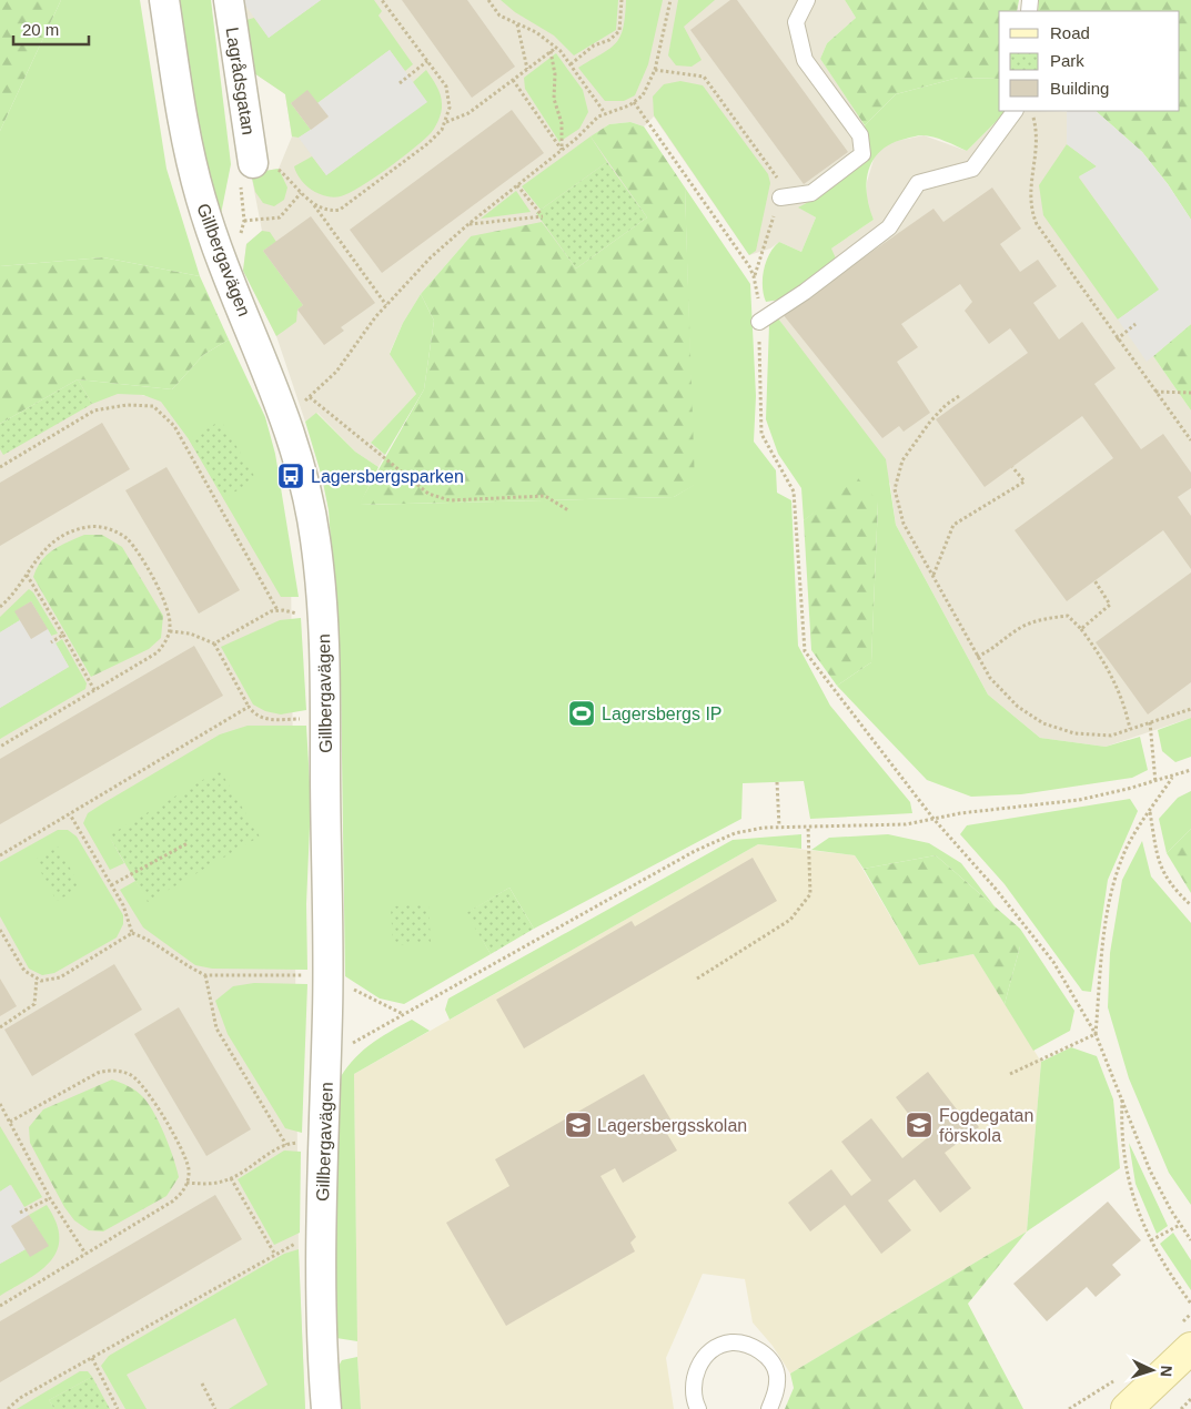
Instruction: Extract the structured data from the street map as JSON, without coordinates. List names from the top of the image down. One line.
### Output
{"streets":{"street":["Lagrådsgatan","Gillbergavägen"]},"places":{"bus stop":["Lagersbergsparken"],"sports":["Lagersbergs IP"],"school or university":["Lagersbergsskolan","Fogdegatan förskola"]},"legend":["Road","Park","Building"],"scale_bar":"20 m","north":"right"}
